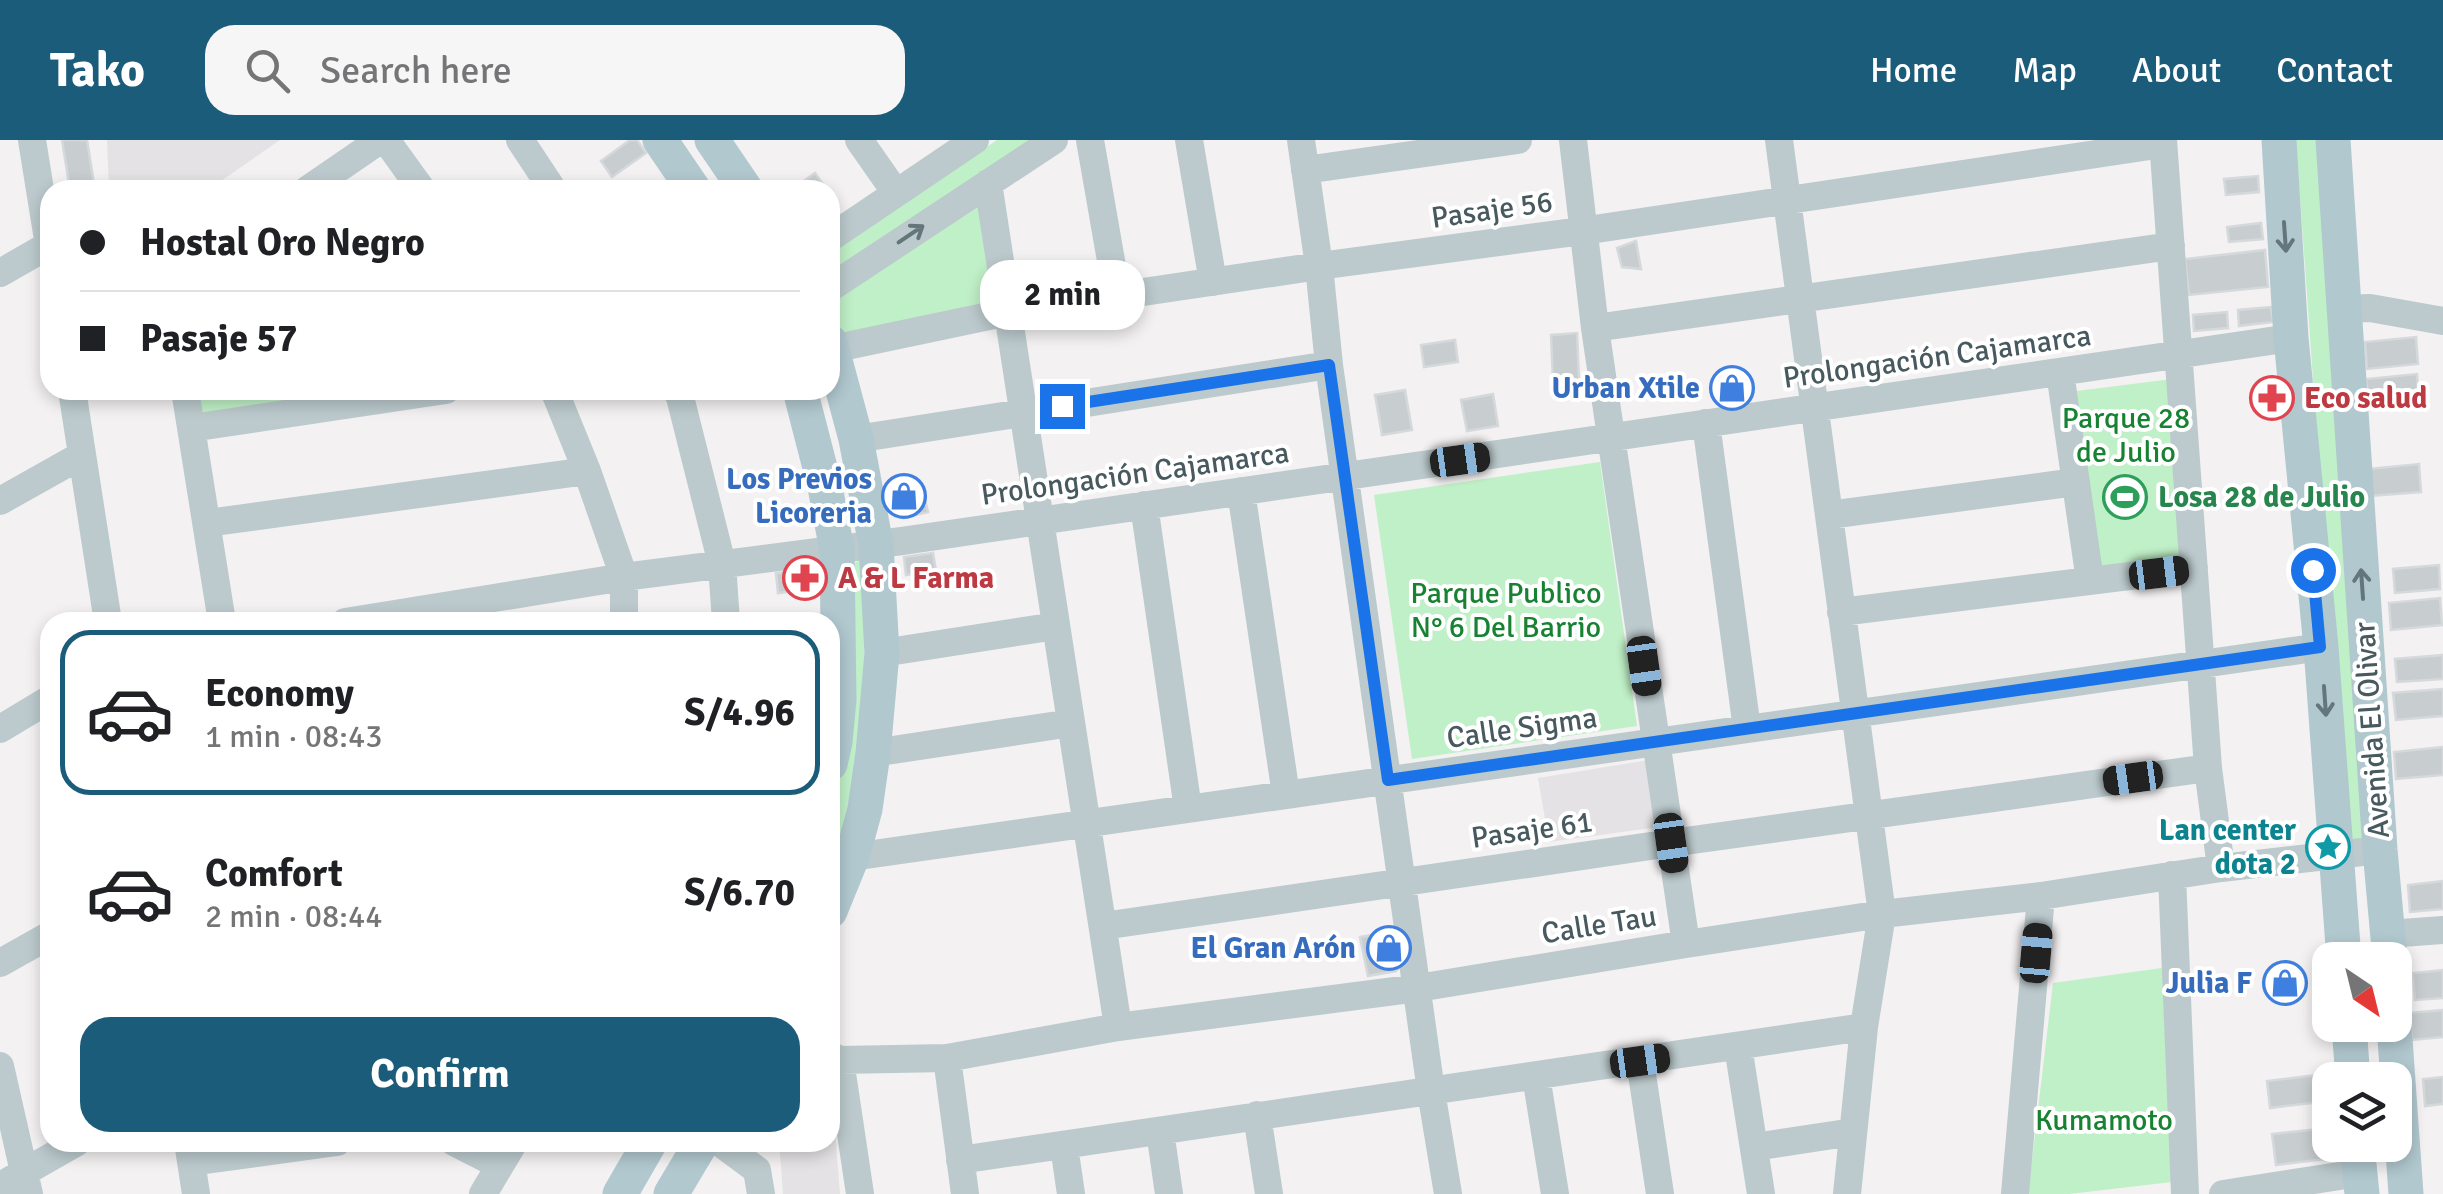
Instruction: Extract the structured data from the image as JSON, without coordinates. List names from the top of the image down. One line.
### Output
{"streets":{"main road":["Avenida El Olivar"],"street":["Pasaje 56","Prolongación Cajamarca","Calle Sigma","Pasaje 61","Calle Tau"]},"crossings":[["Prolongación Cajamarca","Avenida El Olivar"],["Calle Sigma","Avenida El Olivar"],["Avenida El Olivar","Calle Tau"]],"parks":["Parque 28 de Julio","Parque Publico N° 6 Del Barrio","Kumamoto"],"places":{"shop":["Urban Xtile","Los Previos Licoreria","El Gran Arón","Julia F"],"pharmacy":["Eco salud","A & L Farma"],"sports":["Losa 28 de Julio"],"place":["Lan center dota 2"]},"north":"bottom right","page":{"header":"Tako","search":"Search here","nav":["Home","Map","About","Contact"],"banner":["Hostal Oro Negro","Pasaje 57"],"bubble":"2 min","list":[{"name":"Economy","note":"1 min · 08:43","value":"S/4.96"},{"name":"Comfort","note":"2 min · 08:44","value":"S/6.70"}],"buttons":"Confirm"}}
